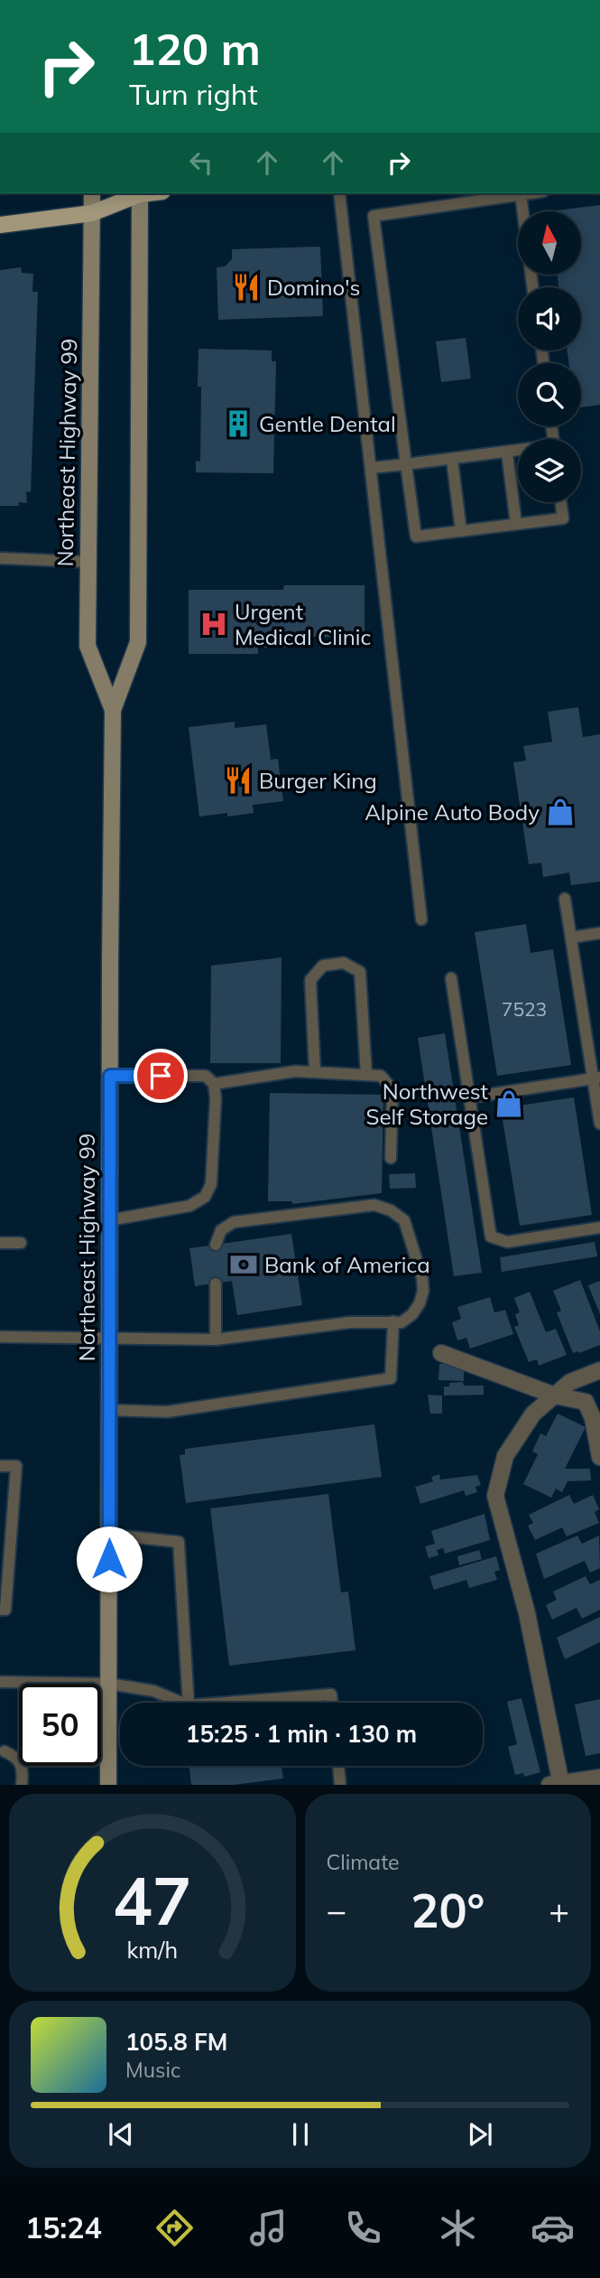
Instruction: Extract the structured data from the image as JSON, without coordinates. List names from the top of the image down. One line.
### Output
{"streets":{"main road":["Northeast Highway 99"]},"places":{"restaurant":["Domino's","Burger King"],"building":["Gentle Dental"],"hospital":["Urgent Medical Clinic"],"shop":["Alpine Auto Body","Northwest Self Storage"],"bank":["Bank of America"]},"house_numbers":["7523"],"north":"top","page":{"turn":["120 m","Turn right"],"limit":"50","trip":"15:25 · 1 min · 130 m","tile":"Climate","heat":["−","20°","+"],"song":["105.8 FM","Music"],"tabs":"15:24","gauge":["47","km/h"]}}
